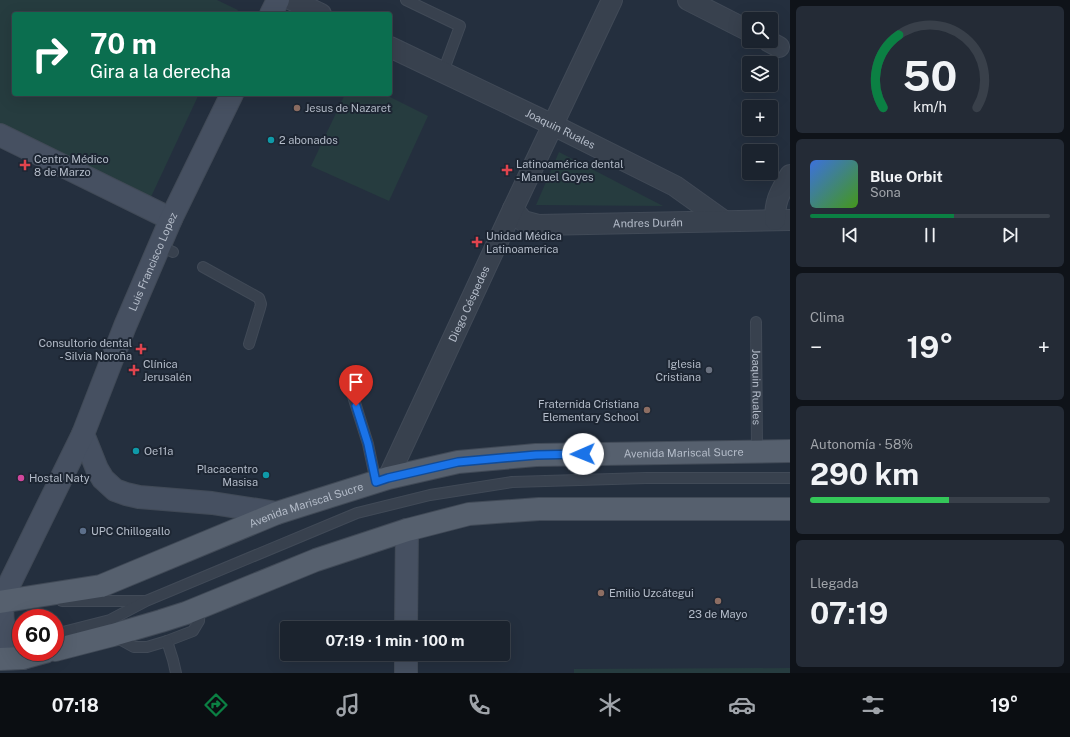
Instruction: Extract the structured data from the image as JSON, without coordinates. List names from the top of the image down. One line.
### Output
{"streets":{"main road":["Avenida Mariscal Sucre"],"street":["Joaquin Ruales","Andres Durán","Luis Francisco Lopez","Diego Céspedes"]},"crossings":[["Joaquin Ruales","Andres Durán"],["Joaquin Ruales","Diego Céspedes"],["Joaquin Ruales","Avenida Mariscal Sucre"],["Andres Durán","Diego Céspedes"],["Luis Francisco Lopez","Avenida Mariscal Sucre"],["Diego Céspedes","Avenida Mariscal Sucre"]],"places":{"other":["Jesus de Nazaret","2 abonados","Iglesia Cristiana","Fraternida Cristiana Elementary School","Oe11a","Placacentro Masisa","Hostal Naty","UPC Chillogallo","Emilio Uzcátegui","23 de Mayo"],"health":["Centro Médico 8 de Marzo","Latinoamérica dental - Manuel Goyes","Unidad Médica Latinoamerica","Consultorio dental - Silvia Noroña","Clínica Jerusalén"]},"page":{"map_buttons":["+","−"],"turn":["70 m","Gira a la derecha"],"song":["Blue Orbit","Sona"],"tile":["Clima",["Autonomía · 58%","290 km"],["Llegada","07:19"]],"heat":["−","19°","+"],"limit":"60","trip":"07:19 · 1 min · 100 m","tabs":["07:18","19°"],"gauge":["50","km/h"]}}
